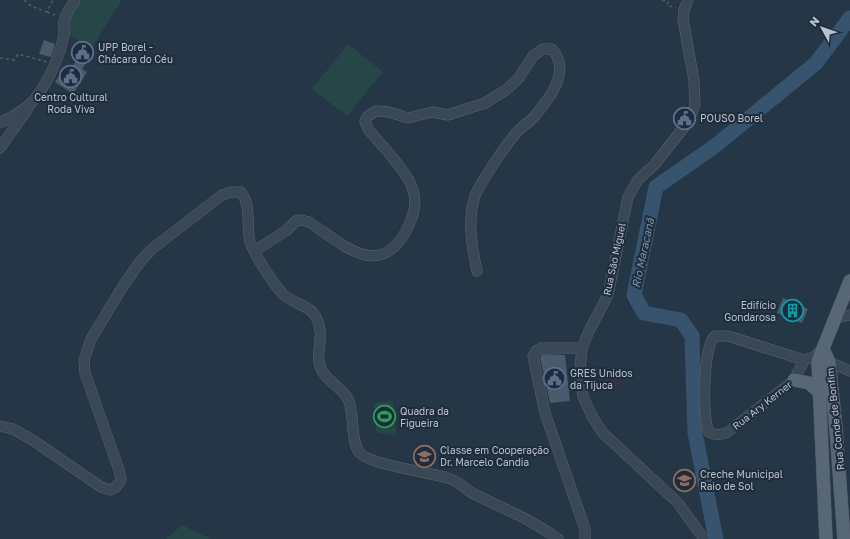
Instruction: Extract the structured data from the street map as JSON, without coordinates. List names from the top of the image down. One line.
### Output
{"streets":{"main road":["Rua Conde de Bonfim"],"street":["Rua São Miguel","Rua Ary Kerner"]},"water":["Rio Maracanã"],"places":{"public building":["UPP Borel - Chácara do Céu","Centro Cultural Roda Viva","POUSO Borel","GRES Unidos da Tijuca"],"building":["Edifício Gondarosa"],"sports":["Quadra da Figueira"],"school or university":["Classe em Cooperação Dr. Marcelo Candia","Creche Municipal Raio de Sol"]},"north":"top left"}
